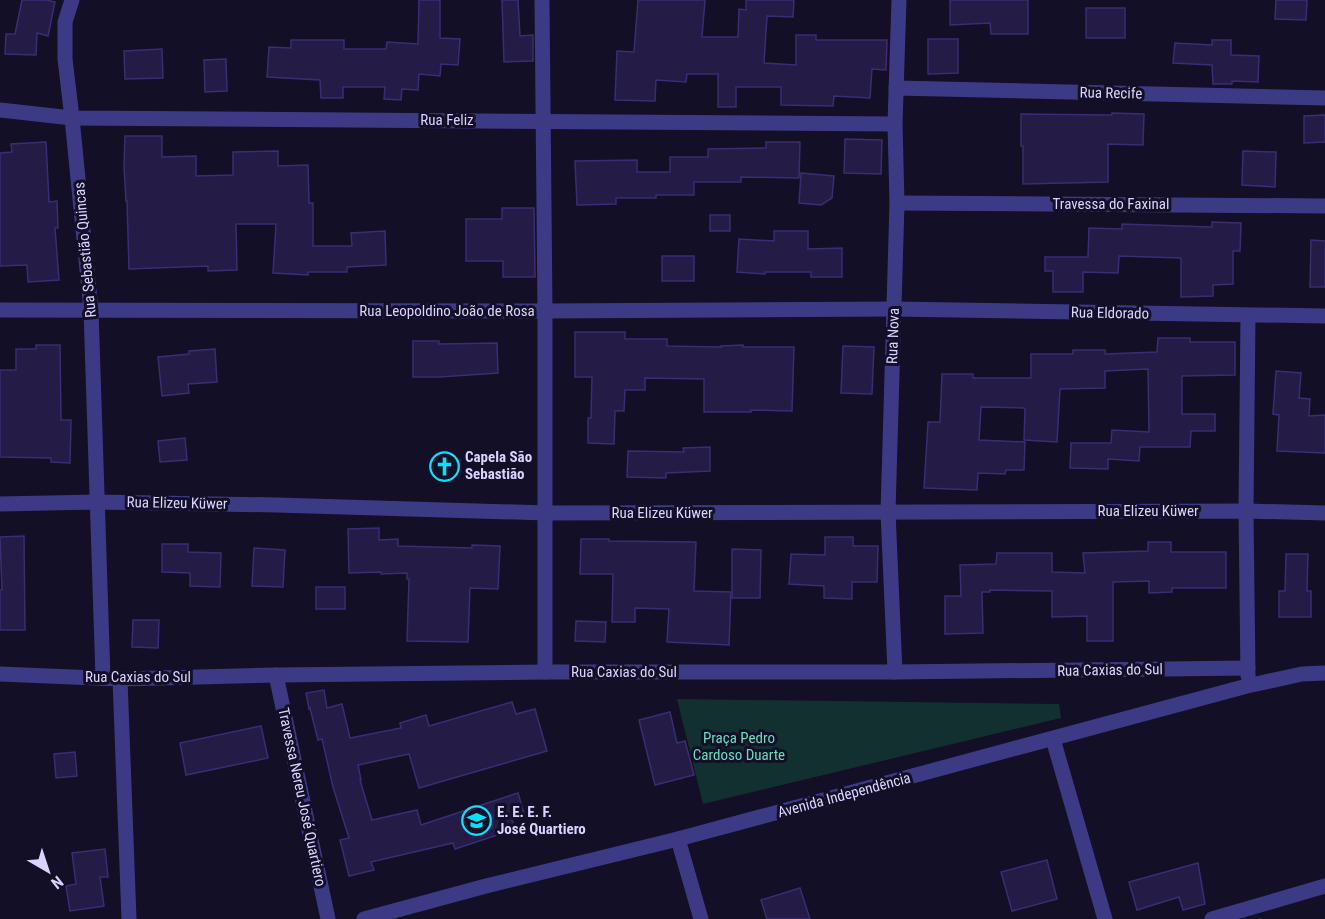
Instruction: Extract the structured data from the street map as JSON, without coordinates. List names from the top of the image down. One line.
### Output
{"streets":{"street":["Rua Recife","Rua Feliz","Travessa do Faxinal","Rua Sebastião Quincas","Rua Leopoldino João de Rosa","Rua Eldorado","Rua Nova","Rua Elizeu Küwer","Rua Caxias do Sul","Avenida Independência","Travessa Nereu José Quartiero"]},"crossings":[["Rua Recife","Rua Nova"],["Rua Feliz","Rua Sebastião Quincas"],["Rua Feliz","Rua Nova"],["Travessa do Faxinal","Rua Nova"],["Rua Sebastião Quincas","Rua Leopoldino João de Rosa"],["Rua Sebastião Quincas","Rua Elizeu Küwer"],["Rua Sebastião Quincas","Rua Caxias do Sul"],["Rua Leopoldino João de Rosa","Rua Eldorado"],["Rua Leopoldino João de Rosa","Rua Nova"],["Rua Eldorado","Rua Nova"],["Rua Nova","Rua Elizeu Küwer"],["Rua Nova","Rua Caxias do Sul"],["Rua Caxias do Sul","Travessa Nereu José Quartiero"]],"parks":["Praça Pedro Cardoso Duarte"],"places":{"church":["Capela São Sebastião"],"school or university":["E. E. E. F. José Quartiero"]},"north":"bottom right"}
